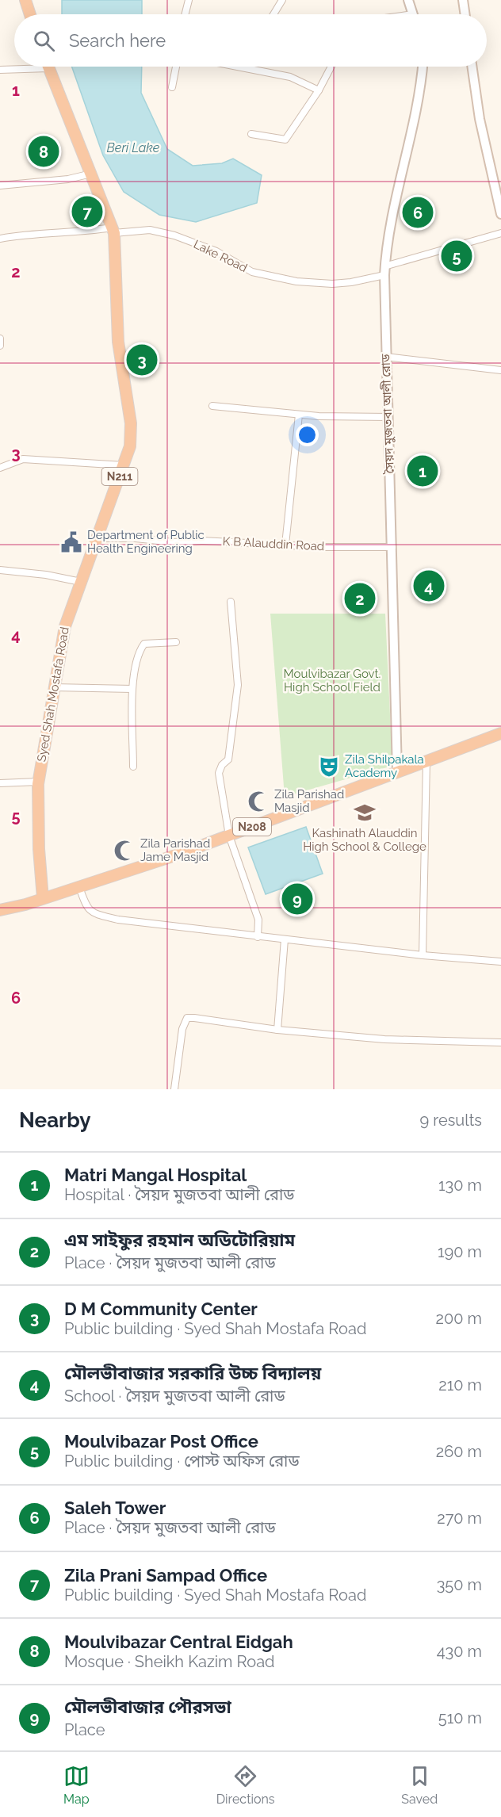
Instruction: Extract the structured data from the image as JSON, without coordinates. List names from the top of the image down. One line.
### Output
{"streets":{"highway":["N211","Syed Shah Mostafa Road","N208"],"street":["Lake Road","সৈয়দ মুজতবা আলী রোড","K B Alauddin Road"]},"crossings":[["Lake Road","সৈয়দ মুজতবা আলী রোড"],["Lake Road","Syed Shah Mostafa Road"],["সৈয়দ মুজতবা আলী রোড","K B Alauddin Road"],["সৈয়দ মুজতবা আলী রোড","N208"],["K B Alauddin Road","Syed Shah Mostafa Road"],["Syed Shah Mostafa Road","N208"]],"water":["Beri Lake"],"parks":["Moulvibazar Govt. High School Field"],"places":{"public building":["Department of Public Health Engineering"],"theatre":["Zila Shilpakala Academy"],"mosque":["Zila Parishad Masjid","Zila Parishad Jame Masjid"],"school or university":["Kashinath Alauddin High School & College"]},"page":{"search":"Search here","pins":["8","7","6","5","3","1","4","2","9"],"heading":["Nearby","9 results"],"list":[{"mark":"1","name":"Matri Mangal Hospital","note":"Hospital · সৈয়দ মুজতবা আলী রোড","value":"130 m"},{"mark":"2","name":"এম সাইফুর রহমান অডিটোরিয়াম","note":"Place · সৈয়দ মুজতবা আলী রোড","value":"190 m"},{"mark":"3","name":"D M Community Center","note":"Public building · Syed Shah Mostafa Road","value":"200 m"},{"mark":"4","name":"মৌলভীবাজার সরকারি উচ্চ বিদ্যালয়","note":"School · সৈয়দ মুজতবা আলী রোড","value":"210 m"},{"mark":"5","name":"Moulvibazar Post Office","note":"Public building · পোস্ট অফিস রোড","value":"260 m"},{"mark":"6","name":"Saleh Tower","note":"Place · সৈয়দ মুজতবা আলী রোড","value":"270 m"},{"mark":"7","name":"Zila Prani Sampad Office","note":"Public building · Syed Shah Mostafa Road","value":"350 m"},{"mark":"8","name":"Moulvibazar Central Eidgah","note":"Mosque · Sheikh Kazim Road","value":"430 m"},{"mark":"9","name":"মৌলভীবাজার পৌরসভা","note":"Place","value":"510 m"}],"nav":["Map","Directions","Saved"]},"grid":{"rows":["1","2","3","4","5","6"]}}
